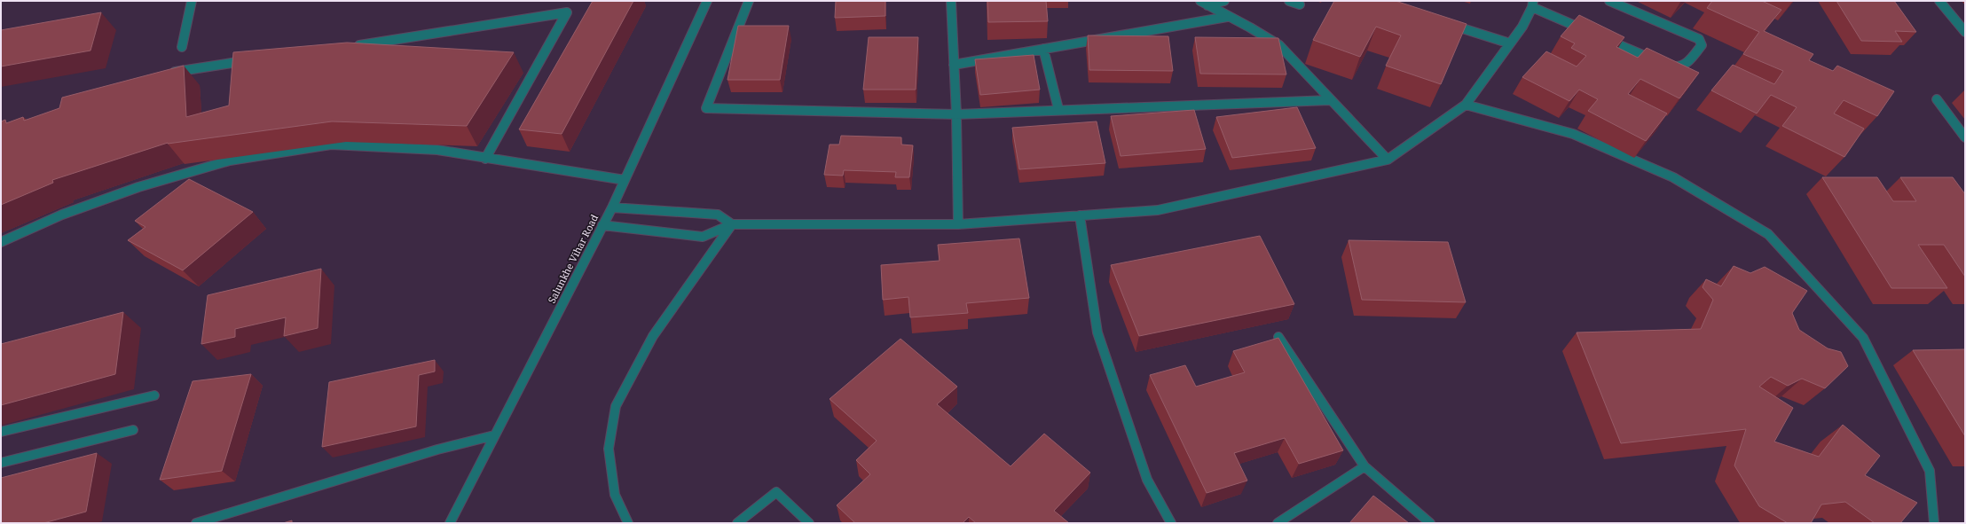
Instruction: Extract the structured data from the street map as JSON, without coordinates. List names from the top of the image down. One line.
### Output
{"streets":{"street":["Salunkhe Vihar Road"]}}
